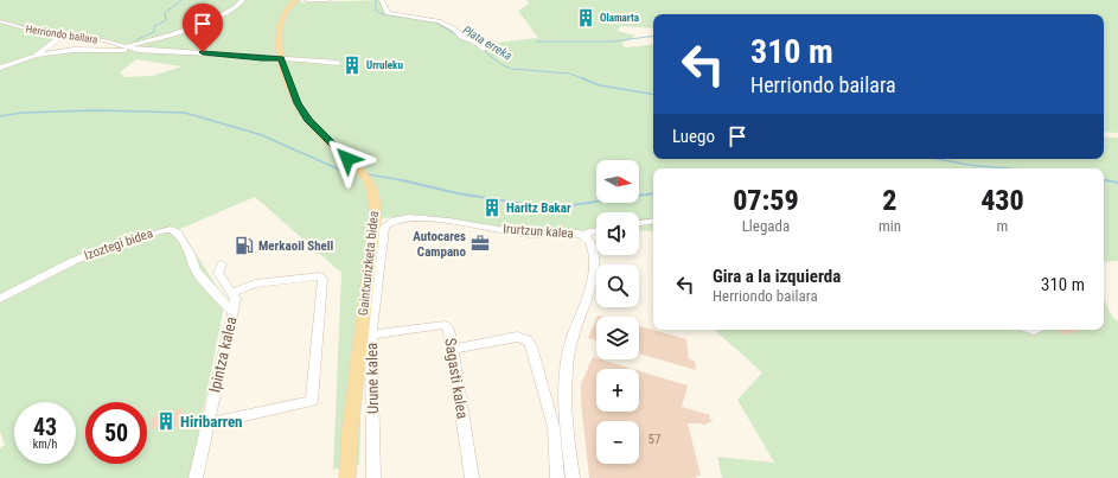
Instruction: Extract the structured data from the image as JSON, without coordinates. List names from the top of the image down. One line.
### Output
{"streets":{"main road":["Gaintxurizketa bidea"],"street":["Herriondo bailara","Irurtzun kalea","Izoztegi bidea","Ipintza kalea","Urune kalea","Sagasti kalea"]},"crossings":[["Herriondo bailara","Gaintxurizketa bidea"],["Irurtzun kalea","Urune kalea"],["Izoztegi bidea","Ipintza kalea"],["Urune kalea","Sagasti kalea"]],"water":["Plata erreka"],"places":{"building":["Olamarta","Urruleku","Haritz Bakar","Hiribarren"],"office":["Autocares Campano"],"fuel station":["Merkaoil Shell"]},"house_numbers":["57"],"north":"right","page":{"turn":["310 m","Herriondo bailara"],"then":"Luego","map_buttons":["+","−"],"eta":["07:59","Llegada","2","min","430","m"],"list":[{"name":"Gira a la izquierda","note":"Herriondo bailara","value":"310 m"}],"speed":"43 km/h","limit":"50"}}
